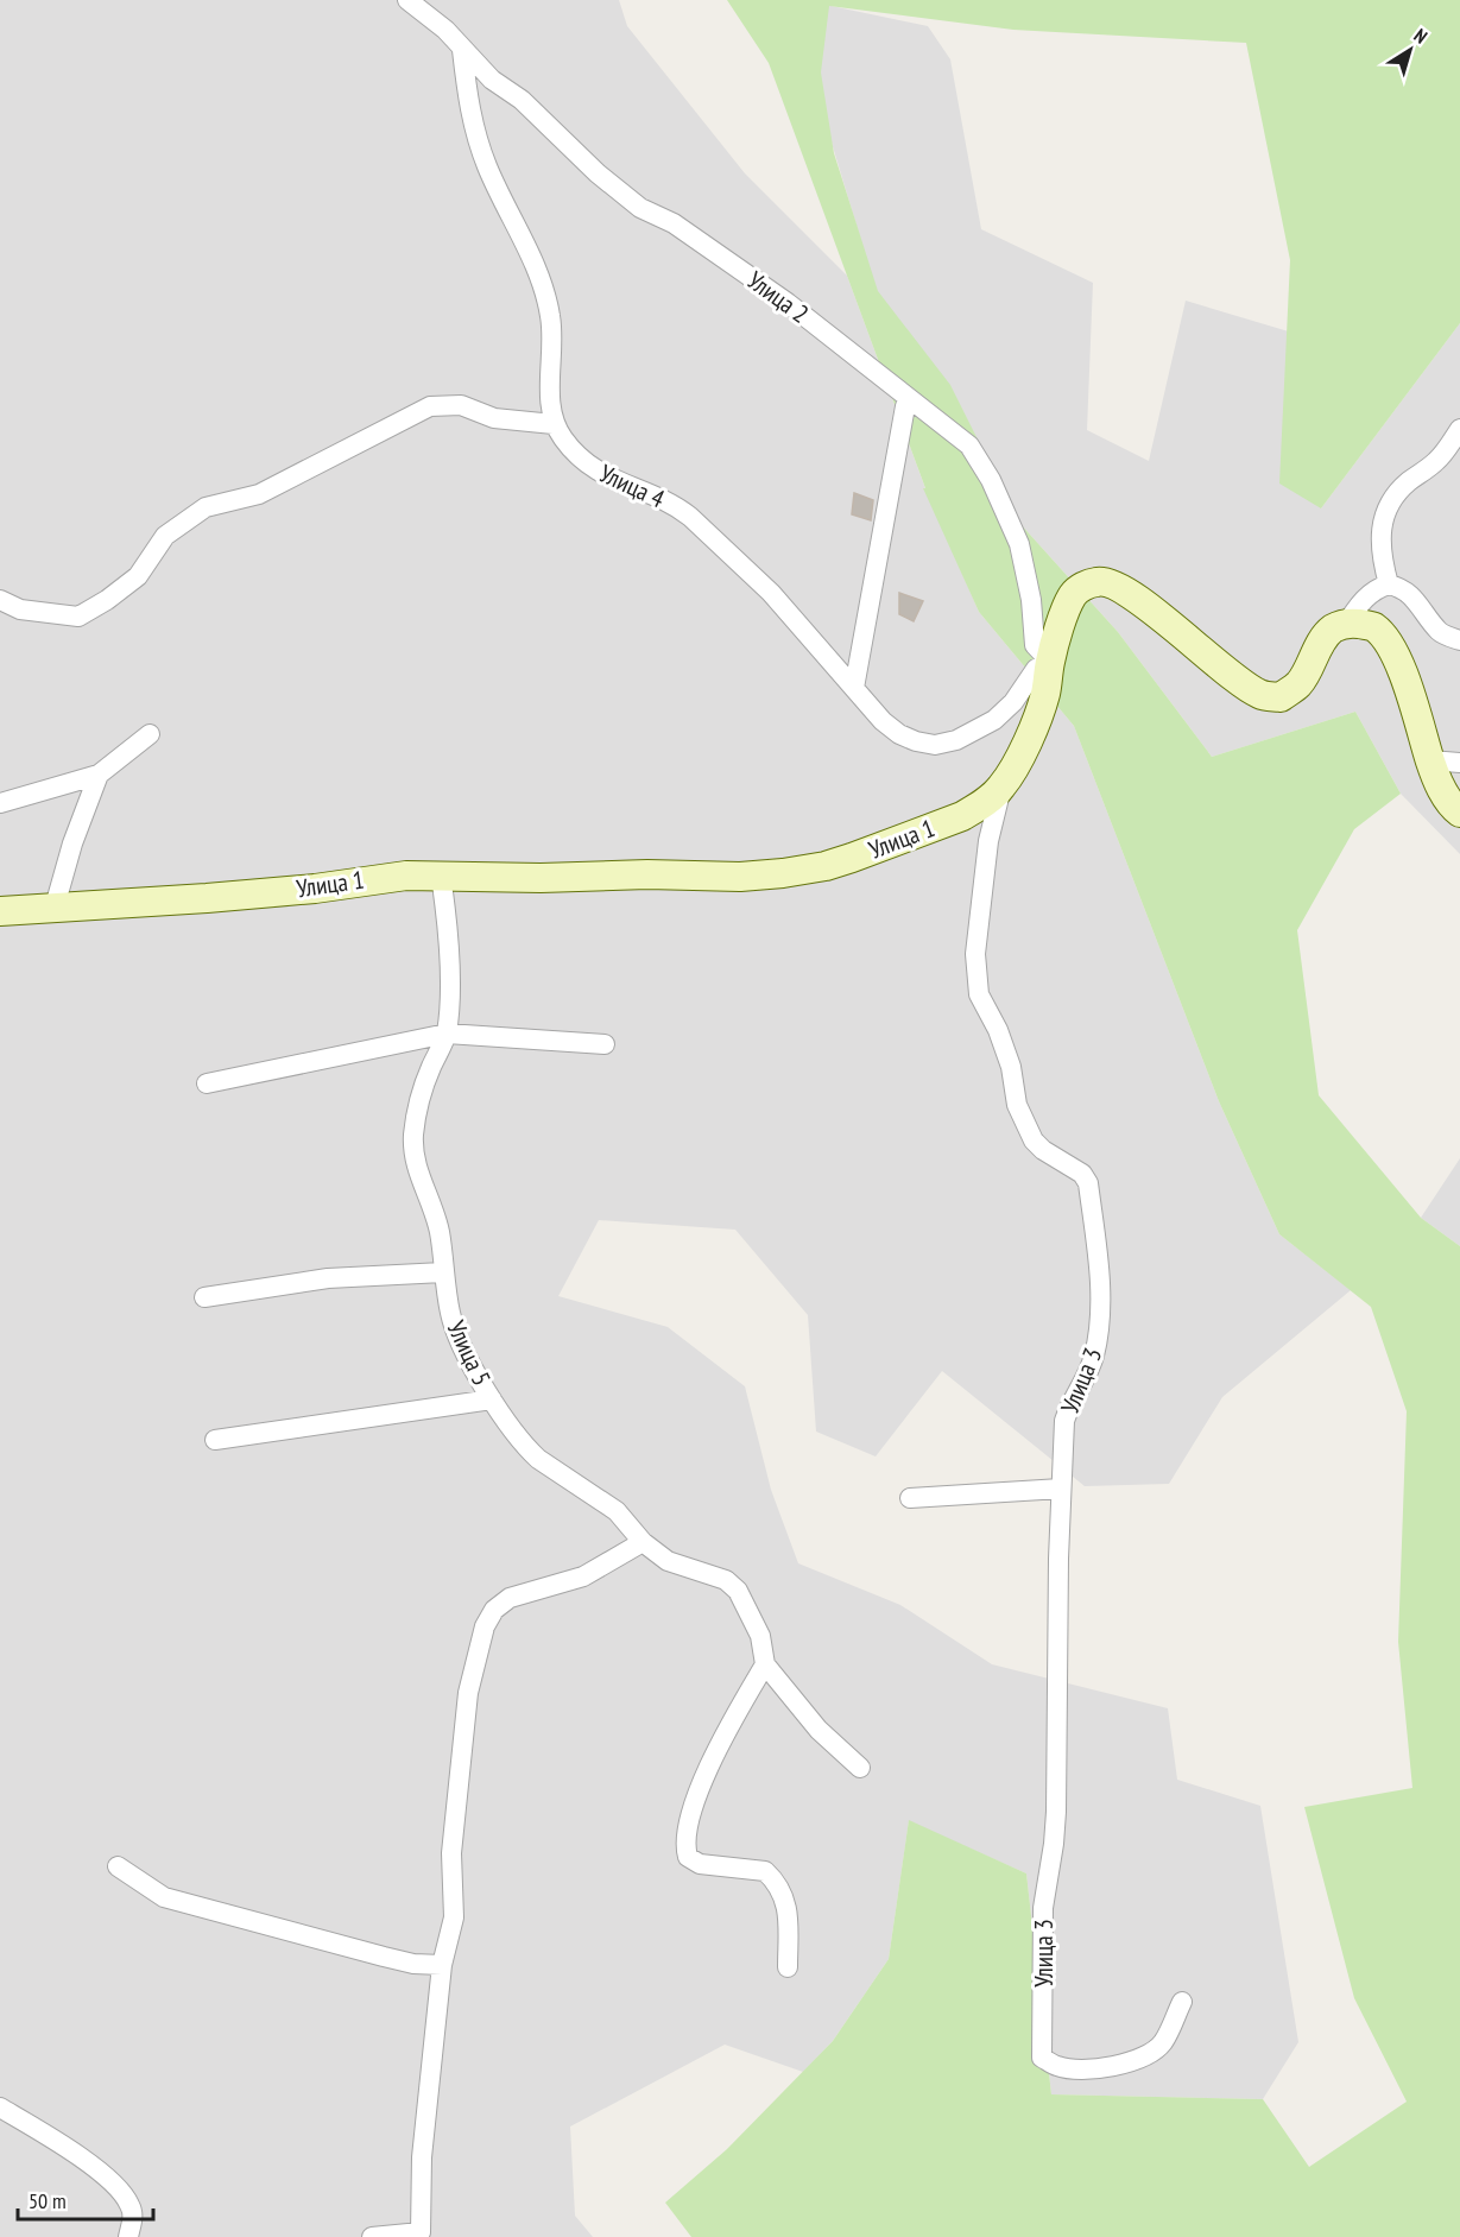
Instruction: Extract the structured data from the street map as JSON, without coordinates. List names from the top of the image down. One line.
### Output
{"streets":{"main road":["Улица 1"],"street":["Улица 2","Улица 4","Улица 5","Улица 3"]},"crossings":[["Улица 2","Улица 4"],["Улица 2","Улица 1"],["Улица 4","Улица 1"],["Улица 1","Улица 5"],["Улица 1","Улица 3"]],"scale_bar":"50 m","north":"top right"}
